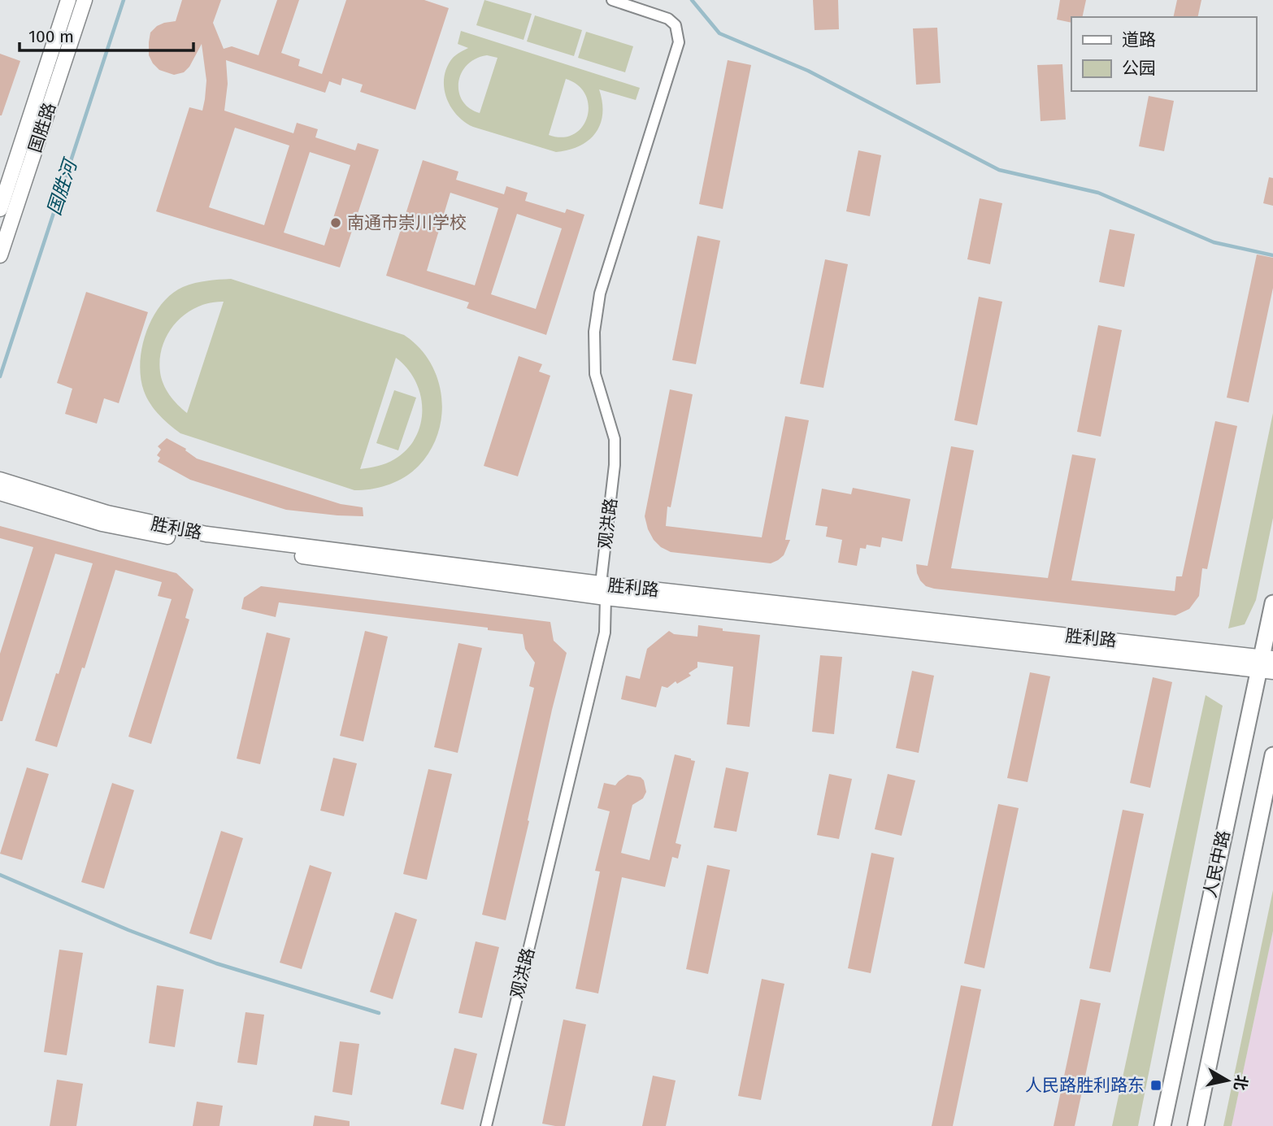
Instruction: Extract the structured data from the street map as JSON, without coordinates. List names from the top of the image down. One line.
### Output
{"streets":{"main road":["人民中路"],"street":["国胜路","观洪路","胜利路"]},"crossings":[["观洪路","胜利路"],["胜利路","人民中路"]],"water":["国胜河"],"places":{"other":["南通市崇川学校"],"transit":["人民路胜利路东"]},"legend":["道路","公园"],"scale_bar":"100 m","north":"right"}
